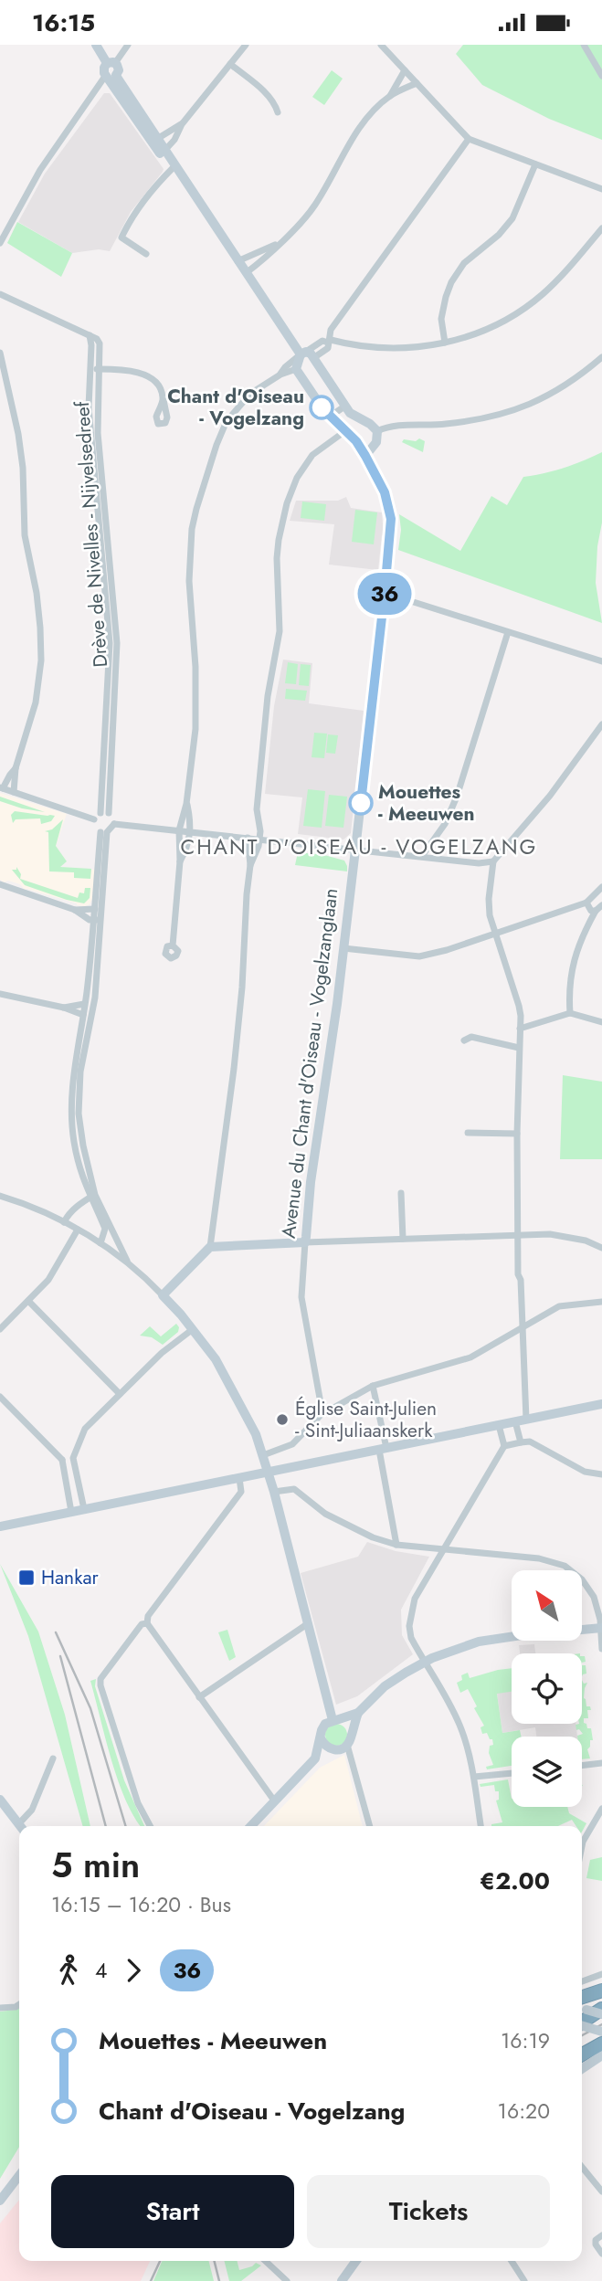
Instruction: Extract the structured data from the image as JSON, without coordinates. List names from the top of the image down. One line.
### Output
{"streets":{"street":["Drève de Nivelles - Nijvelsedreef","Avenue du Chant d'Oiseau - Vogelzanglaan"]},"districts":["CHANT D'OISEAU - VOGELZANG"],"places":{"other":["Chant d'Oiseau - Vogelzang","Mouettes - Meeuwen","Église Saint-Julien - Sint-Juliaanskerk"],"transit":["Hankar"]},"lines":["bus line 36"],"north":"top left","page":{"status":"16:15","on_map":"36","heading":["5 min","16:15 – 16:20 · Bus","€2.00"],"legs":["4","36"],"list":[{"name":"Mouettes - Meeuwen","value":"16:19"},{"name":"Chant d'Oiseau - Vogelzang","value":"16:20"}],"buttons":["Start","Tickets"]}}
